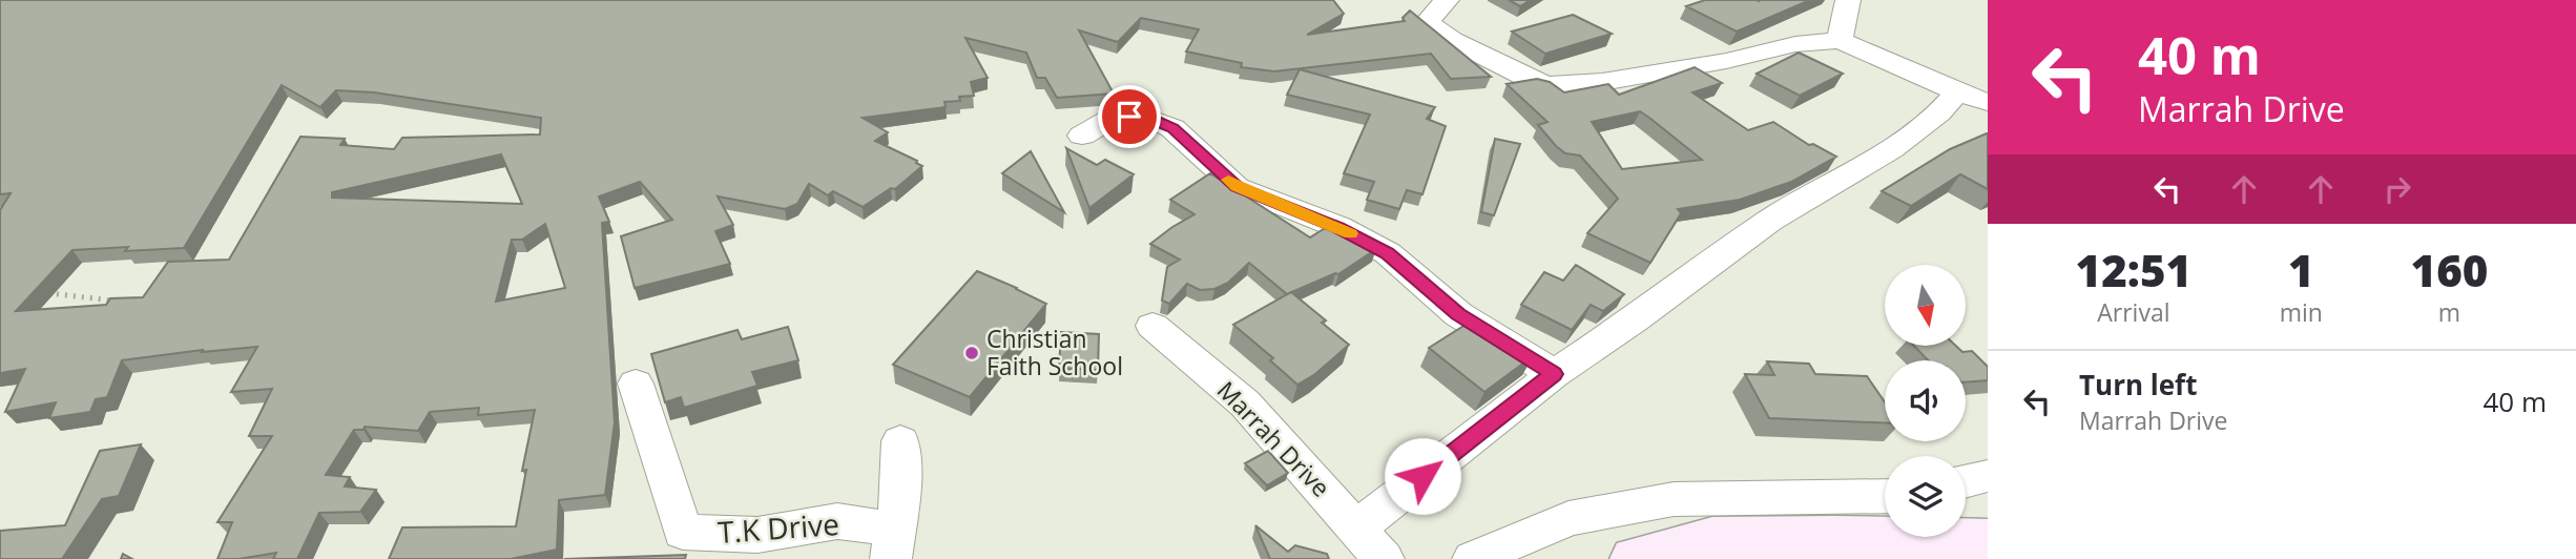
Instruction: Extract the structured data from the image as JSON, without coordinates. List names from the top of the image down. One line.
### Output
{"streets":{"street":["Marrah Drive","T.K Drive"]},"places":["Christian Faith School"],"north":"bottom","page":{"turn":["40 m","Marrah Drive"],"eta":["12:51","Arrival","1","min","160","m"],"list":[{"name":"Turn left","note":"Marrah Drive","value":"40 m"}]}}
